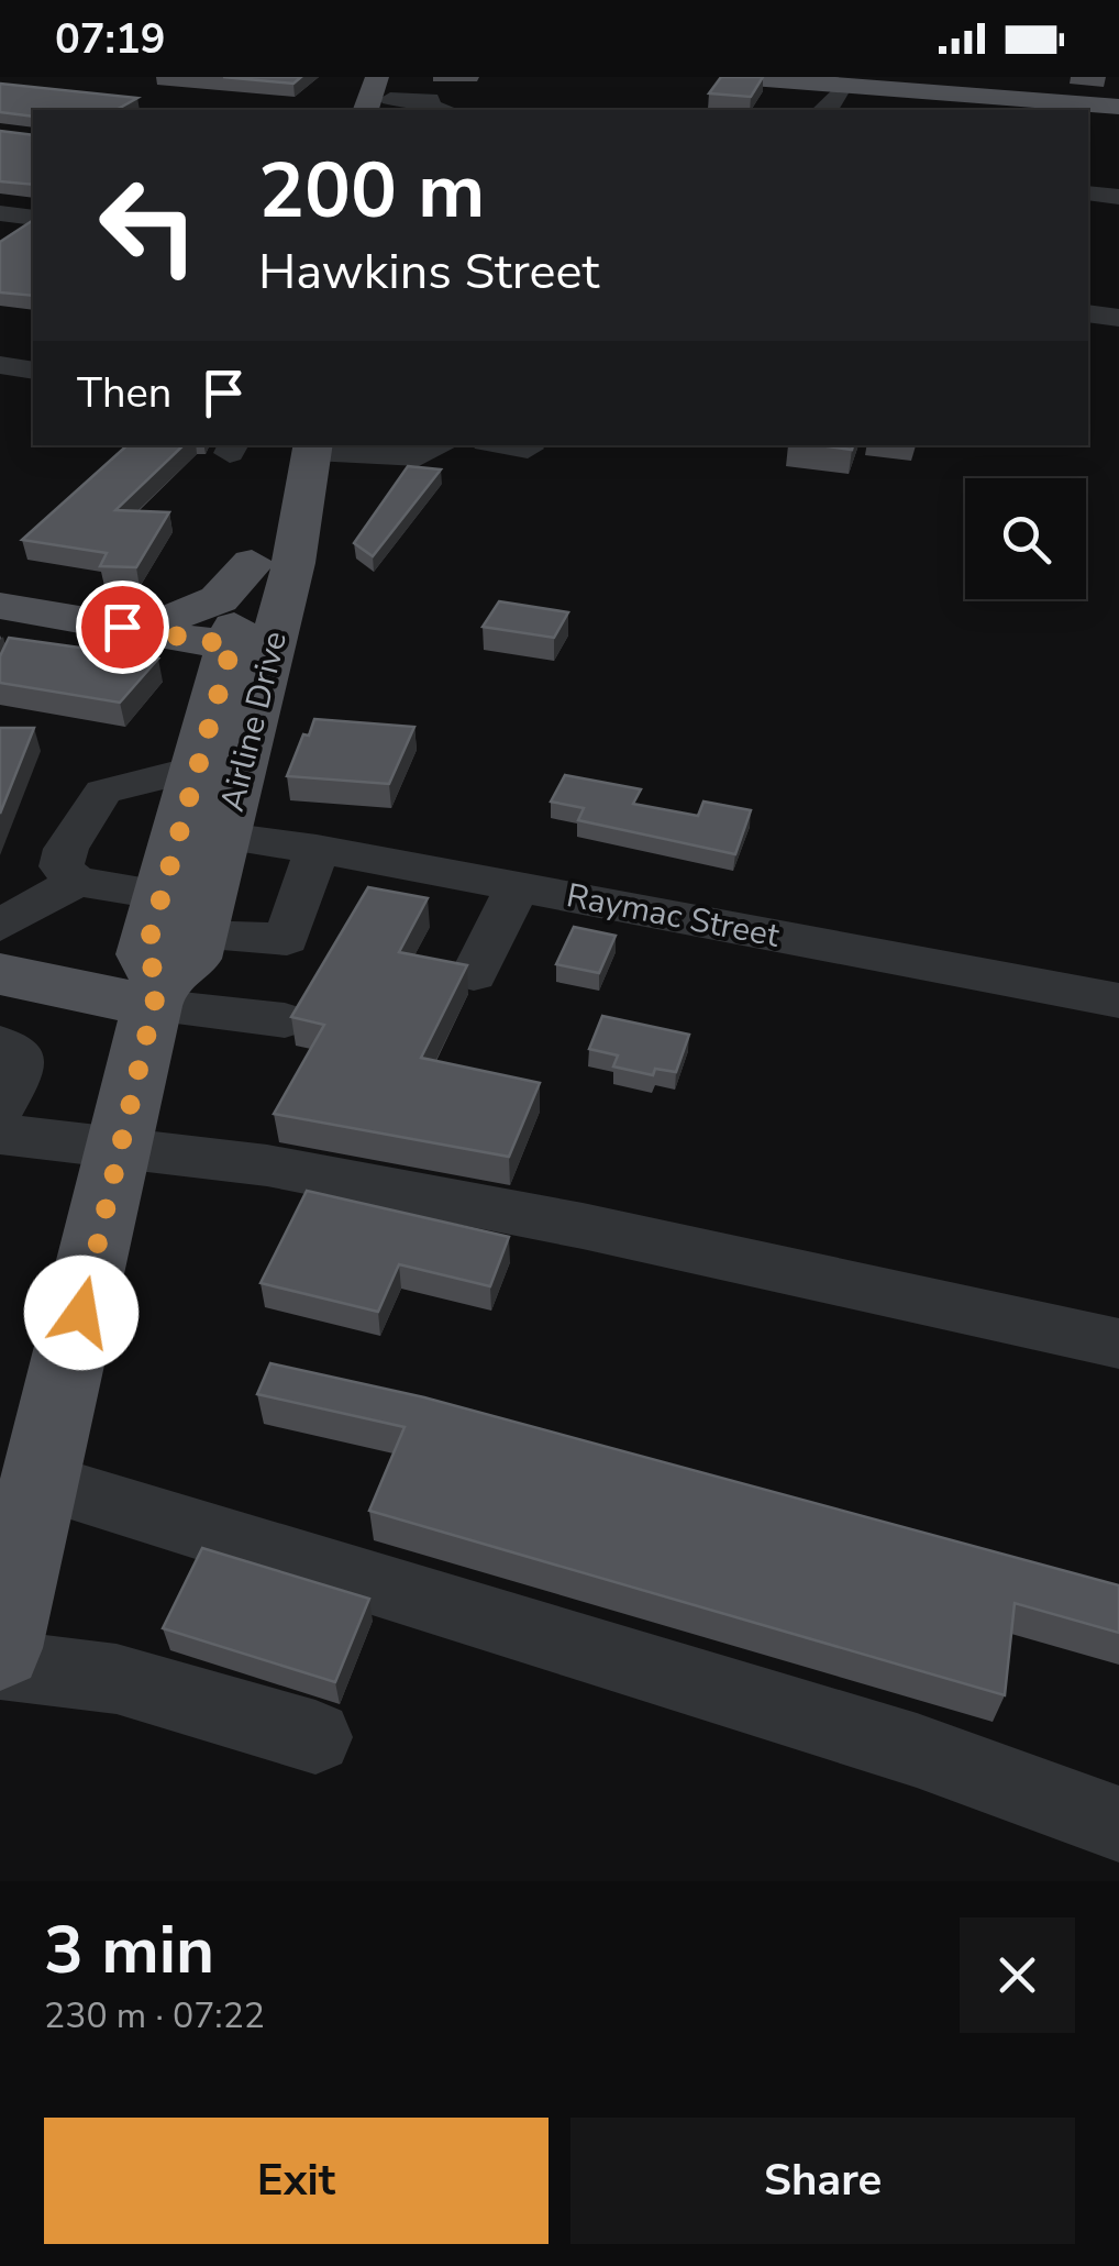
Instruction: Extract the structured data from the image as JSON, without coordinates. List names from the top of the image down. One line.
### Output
{"streets":{"main road":["Airline Drive"],"street":["Raymac Street"]},"crossings":[["Airline Drive","Raymac Street"]],"page":{"status":"07:19","turn":["200 m","Hawkins Street"],"then":"Then","heading":["3 min","230 m · 07:22"],"buttons":["Exit","Share"]}}
